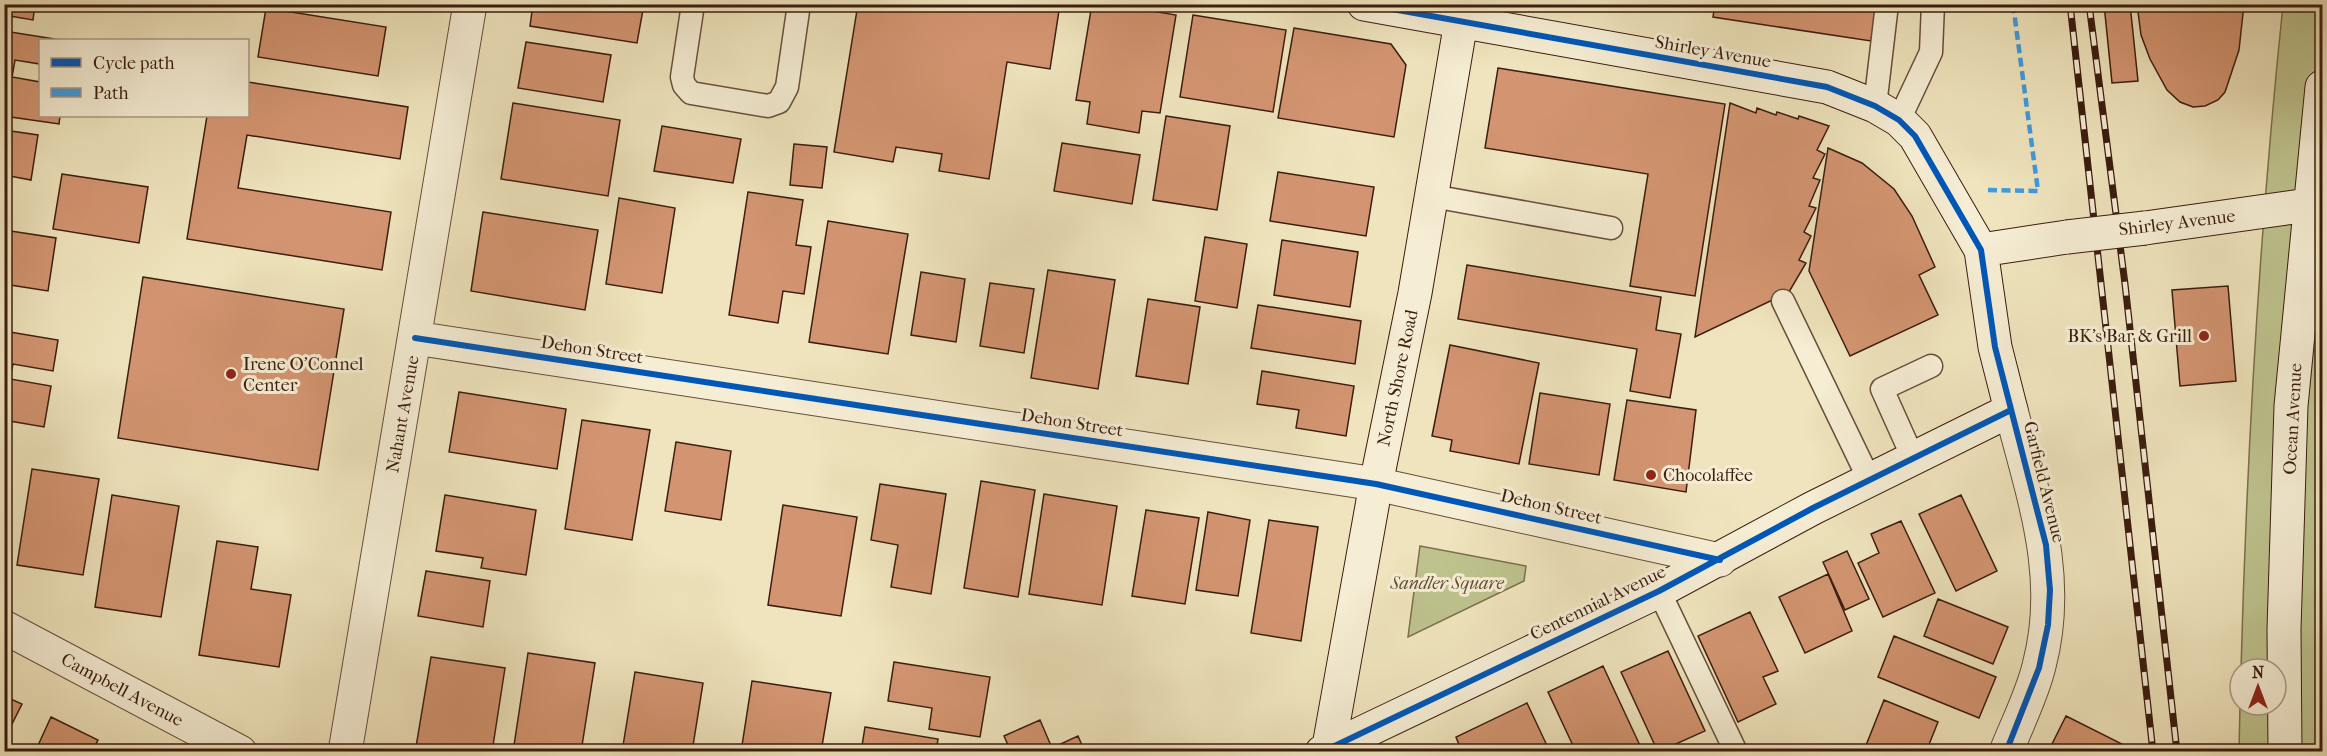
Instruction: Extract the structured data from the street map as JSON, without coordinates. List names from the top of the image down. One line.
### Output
{"streets":{"street":["Shirley Avenue","Dehon Street","North Shore Road","Nahant Avenue","Ocean Avenue","Garfield Avenue","Centennial Avenue","Campbell Avenue"]},"crossings":[["Shirley Avenue","North Shore Road"],["Shirley Avenue","Ocean Avenue"],["Shirley Avenue","Garfield Avenue"],["Dehon Street","North Shore Road"],["Dehon Street","Nahant Avenue"],["Dehon Street","Centennial Avenue"],["North Shore Road","Centennial Avenue"],["Garfield Avenue","Centennial Avenue"]],"parks":["Sandler Square"],"places":["BK's Bar & Grill","Irene O'Connel Center","Chocolaffee"],"legend":["Cycle path","Path"],"north":"top"}
